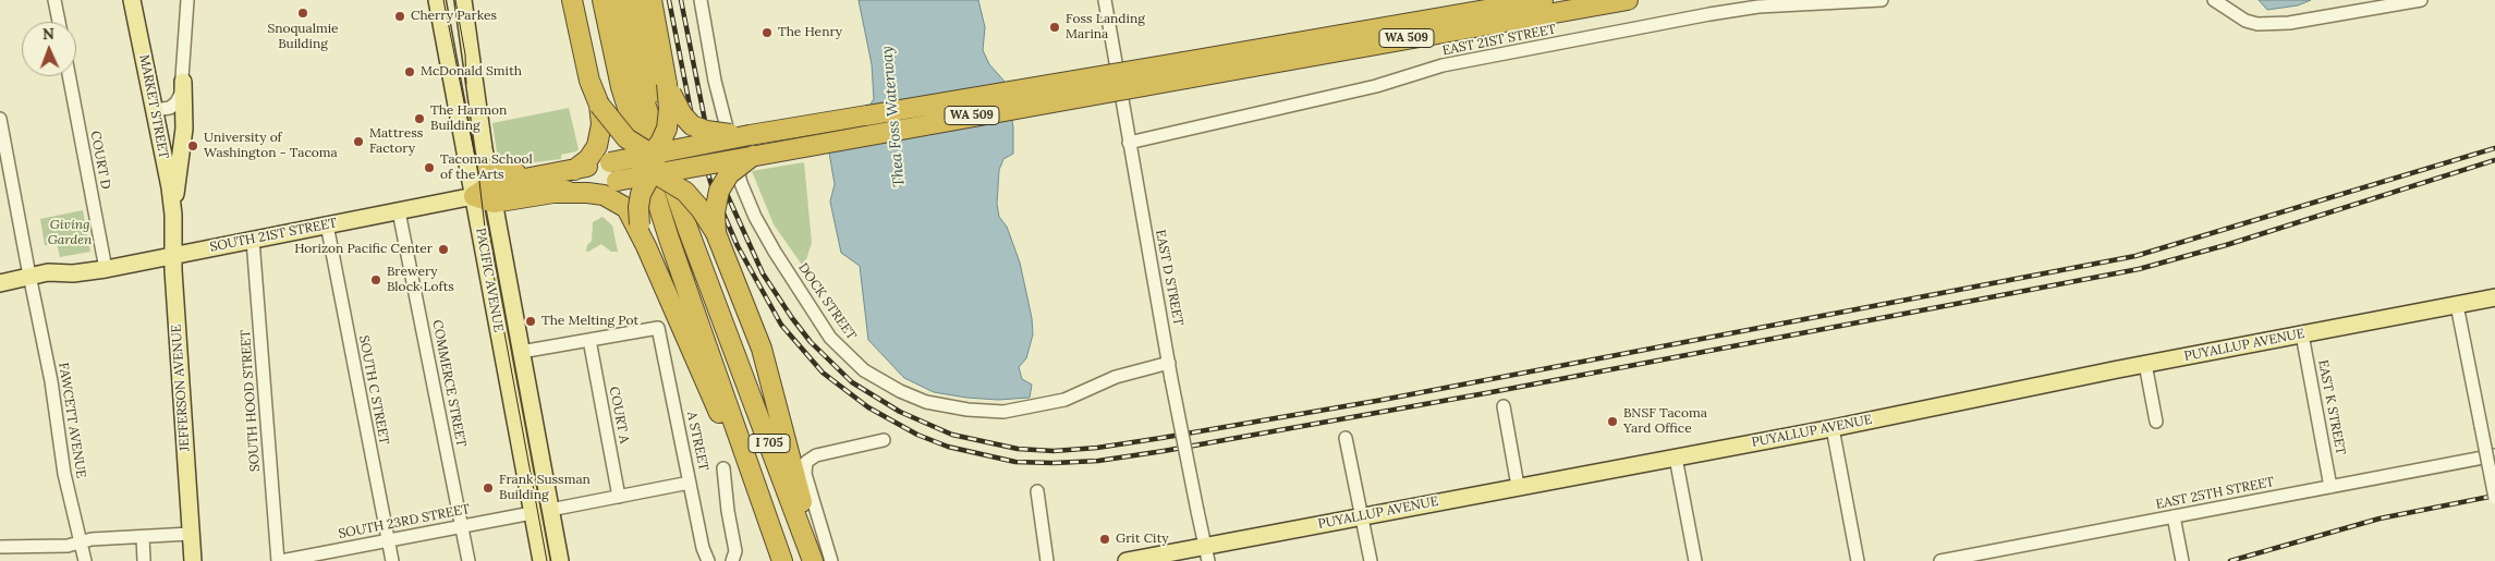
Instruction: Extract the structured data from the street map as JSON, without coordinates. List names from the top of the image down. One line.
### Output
{"streets":{"highway":["WA 509","SOUTH 21ST STREET","I 705"],"main road":["MARKET STREET","PACIFIC AVENUE","PUYALLUP AVENUE","JEFFERSON AVENUE"],"street":["EAST 21ST STREET","COURT D","EAST D STREET","DOCK STREET","COMMERCE STREET","SOUTH C STREET","SOUTH HOOD STREET","EAST K STREET","COURT A","FAWCETT AVENUE","A STREET","EAST 25TH STREET","SOUTH 23RD STREET"]},"crossings":[["WA 509","SOUTH 21ST STREET"],["WA 509","PACIFIC AVENUE"],["EAST 21ST STREET","EAST D STREET"],["MARKET STREET","JEFFERSON AVENUE"],["COURT D","SOUTH 21ST STREET"],["SOUTH 21ST STREET","PACIFIC AVENUE"],["SOUTH 21ST STREET","COMMERCE STREET"],["SOUTH 21ST STREET","JEFFERSON AVENUE"],["SOUTH 21ST STREET","SOUTH C STREET"],["SOUTH 21ST STREET","SOUTH HOOD STREET"],["SOUTH 21ST STREET","FAWCETT AVENUE"],["EAST D STREET","DOCK STREET"],["EAST D STREET","PUYALLUP AVENUE"],["PACIFIC AVENUE","SOUTH 23RD STREET"],["PUYALLUP AVENUE","EAST K STREET"],["COMMERCE STREET","SOUTH 23RD STREET"],["SOUTH C STREET","SOUTH 23RD STREET"],["SOUTH HOOD STREET","SOUTH 23RD STREET"],["EAST K STREET","EAST 25TH STREET"],["COURT A","A STREET"]],"water":["Thea Foss Waterway"],"parks":["Giving Garden"],"places":["Snoqualmie Building","Cherry Parkes","Foss Landing Marina","The Henry","McDonald Smith","The Harmon Building","Mattress Factory","University of Washington - Tacoma","Tacoma School of the Arts","Horizon Pacific Center","Brewery Block Lofts","The Melting Pot","BNSF Tacoma Yard Office","Frank Sussman Building","Grit City"],"north":"top"}
